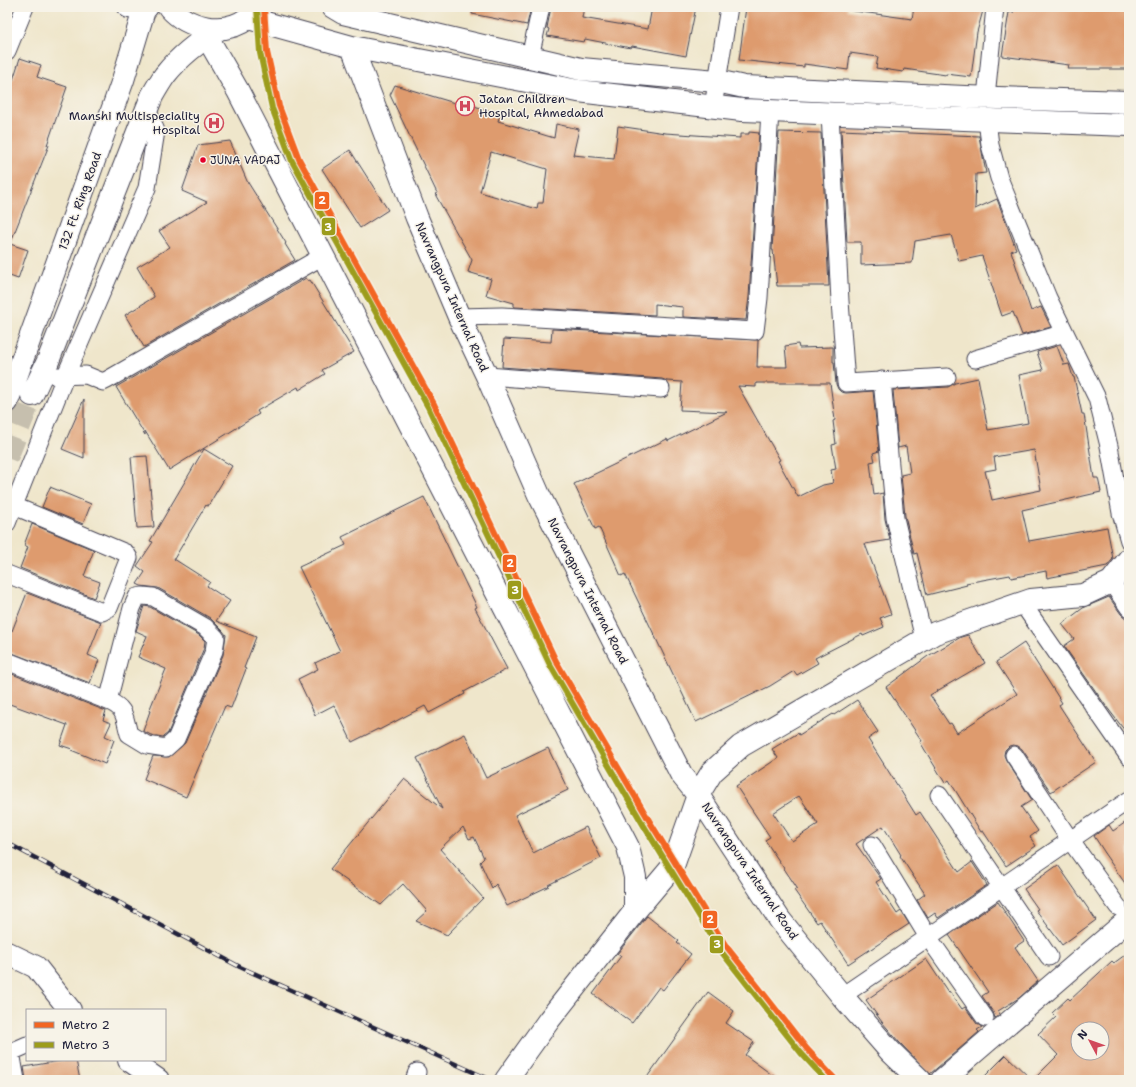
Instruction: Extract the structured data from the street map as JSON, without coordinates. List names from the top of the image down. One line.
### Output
{"streets":{"street":["132 Ft. Ring Road","Navrangpura Internal Road"]},"places":{"hospital":["Jatan Children Hospital, Ahmedabad","Manshi Multispeciality Hospital"],"other":["JUNA VADAJ"]},"lines":["metro line 2","metro line 3"],"legend":["Metro 2","Metro 3"],"north":"top left"}
